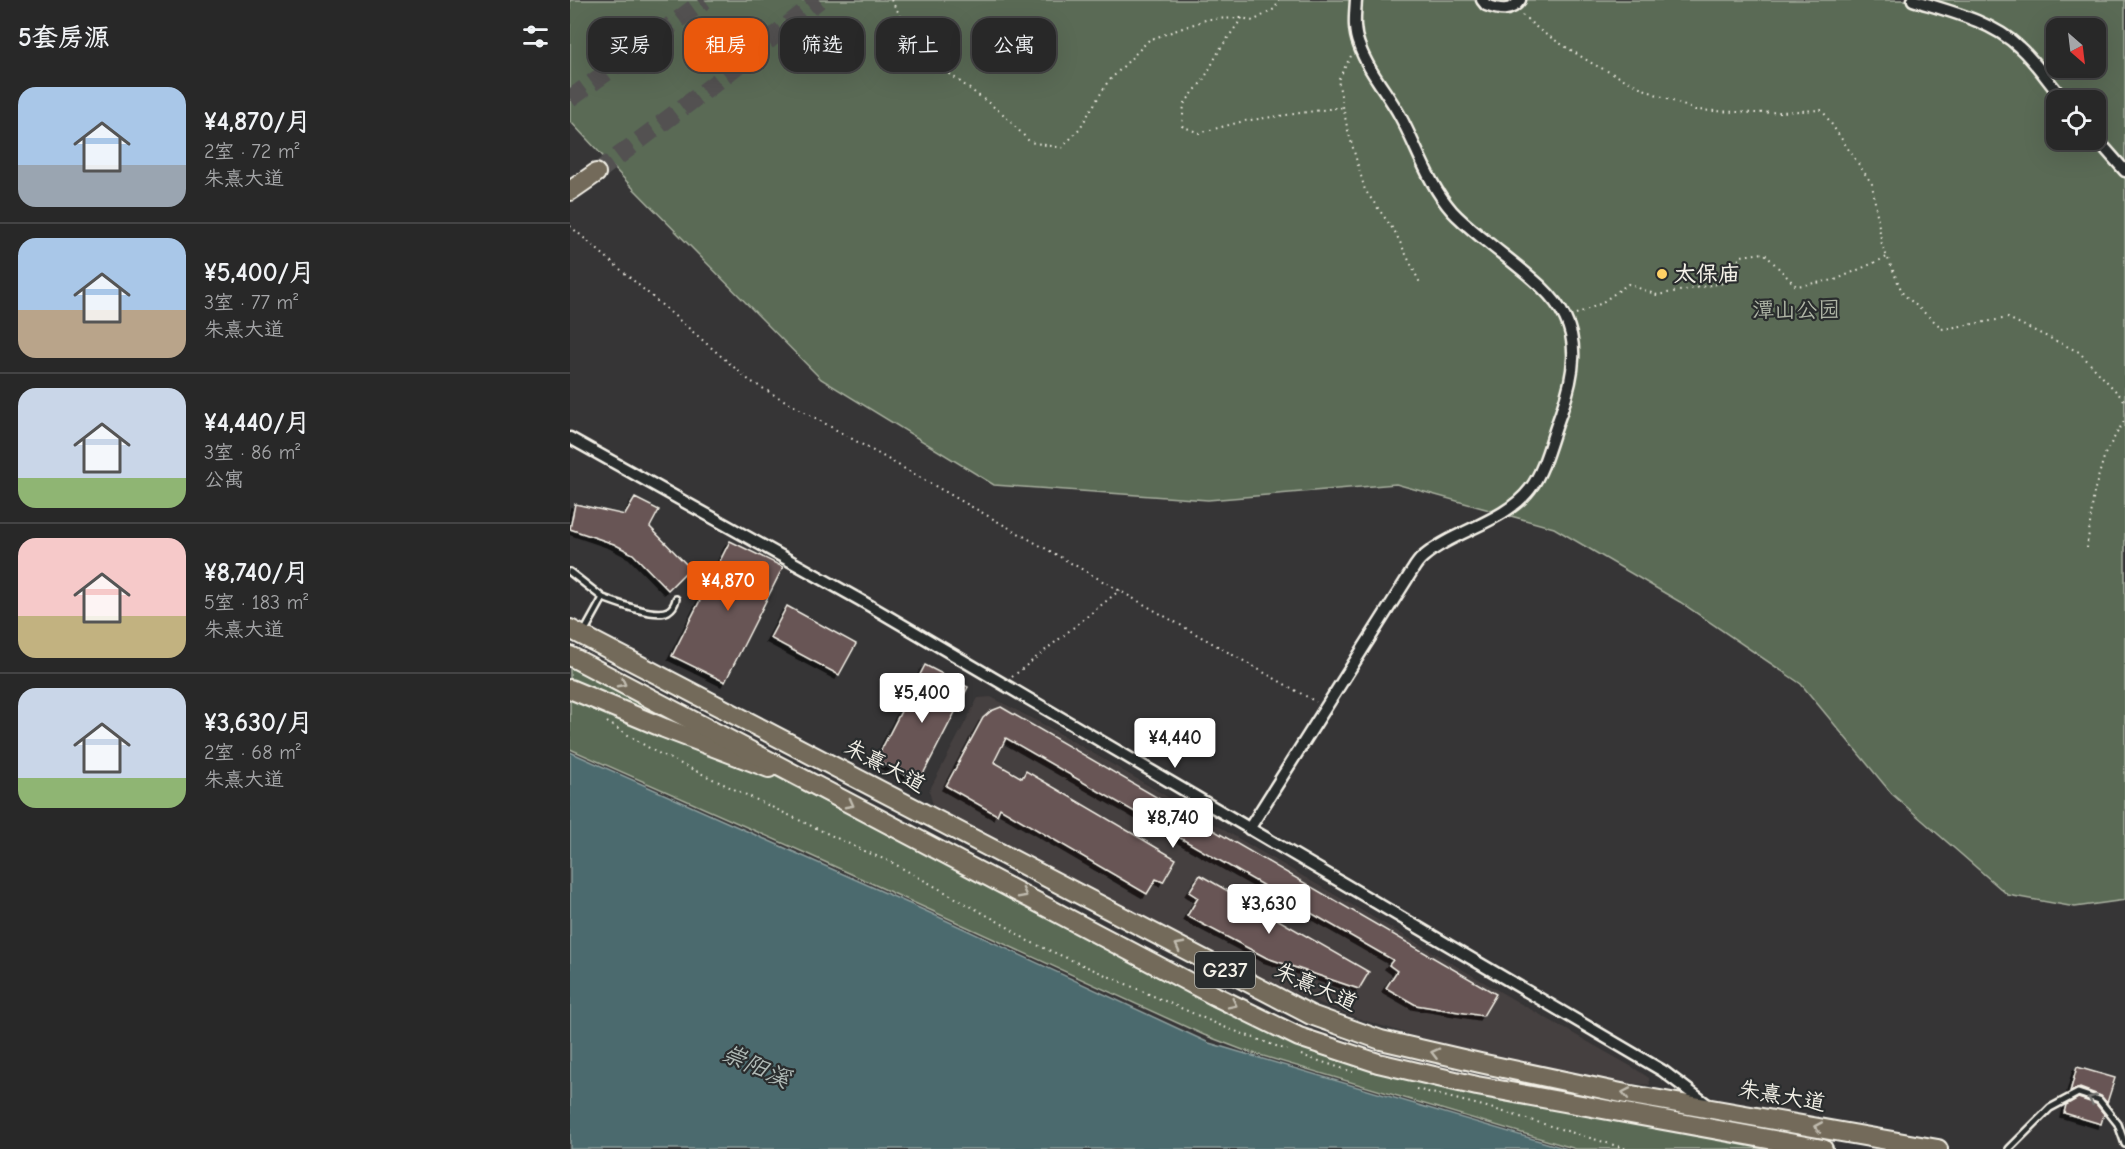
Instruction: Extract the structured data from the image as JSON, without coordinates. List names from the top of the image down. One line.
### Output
{"streets":{"main road":["朱熹大道","G237"]},"water":["崇阳溪"],"parks":["潭山公园"],"places":["太保庙"],"north":"bottom right","page":{"heading":"5套房源","chip":["买房","租房","筛选","新上","公寓"],"list":[{"name":"¥4,870/月","note":"2室 · 72 m² · 朱熹大道"},{"name":"¥5,400/月","note":"3室 · 77 m² · 朱熹大道"},{"name":"¥4,440/月","note":"3室 · 86 m² · 公寓"},{"name":"¥8,740/月","note":"5室 · 183 m² · 朱熹大道"},{"name":"¥3,630/月","note":"2室 · 68 m² · 朱熹大道"}],"price":["¥4,870","¥5,400","¥4,440","¥8,740","¥3,630"]}}
